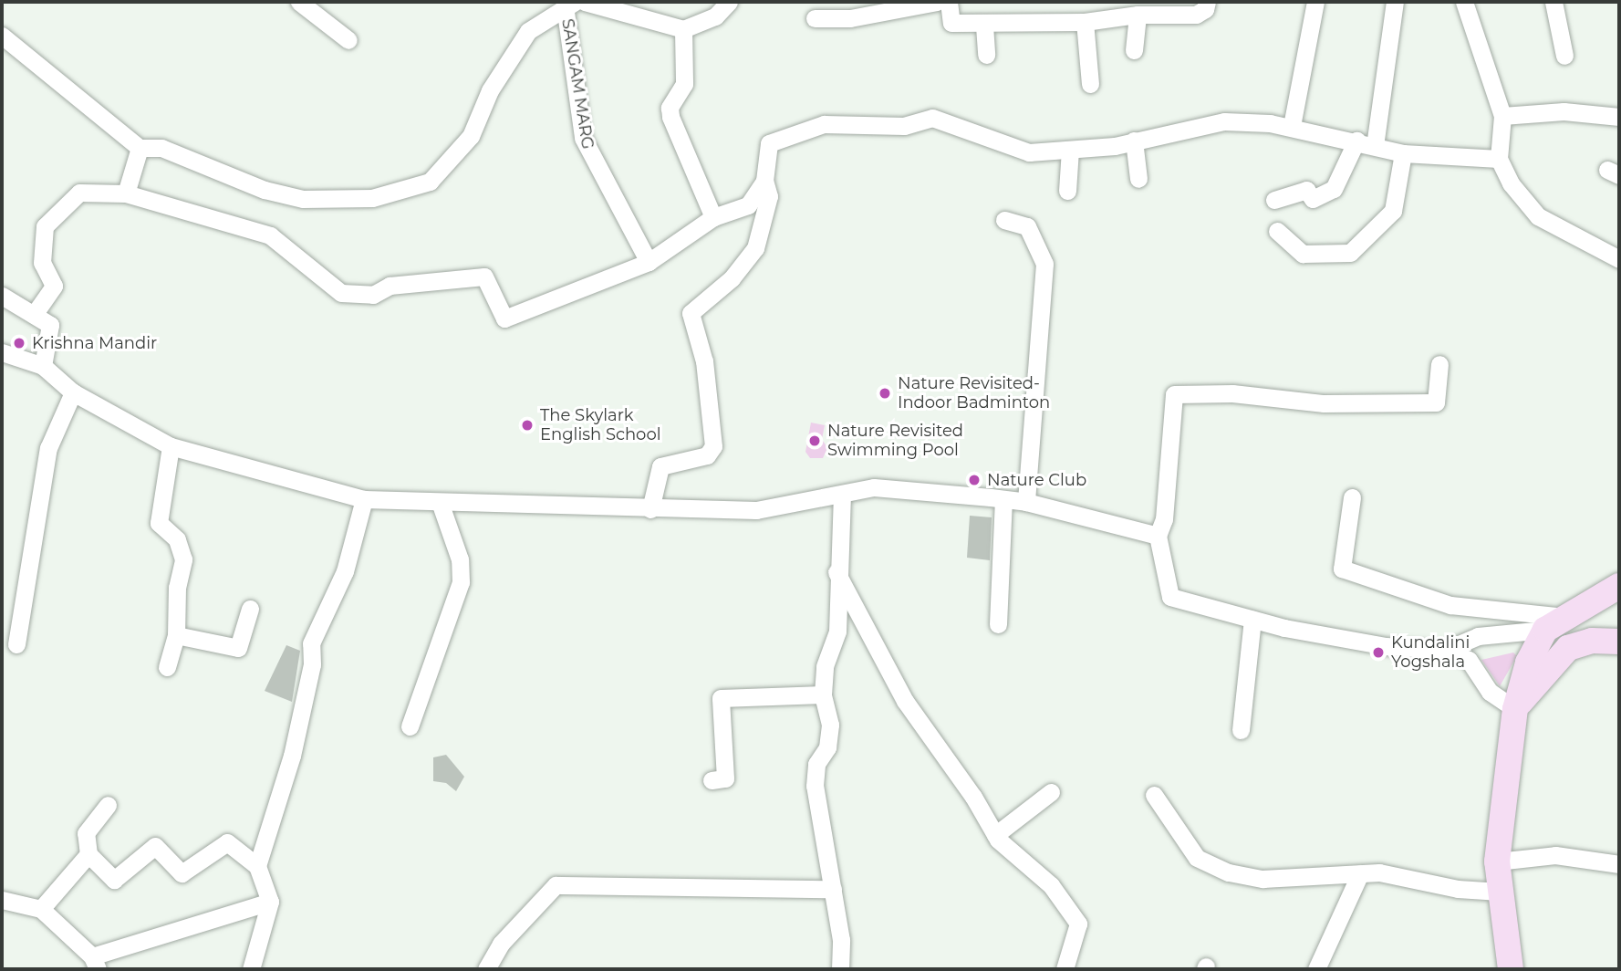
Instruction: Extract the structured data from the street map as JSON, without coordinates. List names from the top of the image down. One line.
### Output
{"streets":{"street":["SANGAM MARG"]},"places":["Krishna Mandir","Nature Revisited- Indoor Badminton","The Skylark English School","Nature Revisited Swimming Pool","Nature Club","Kundalini Yogshala"]}
